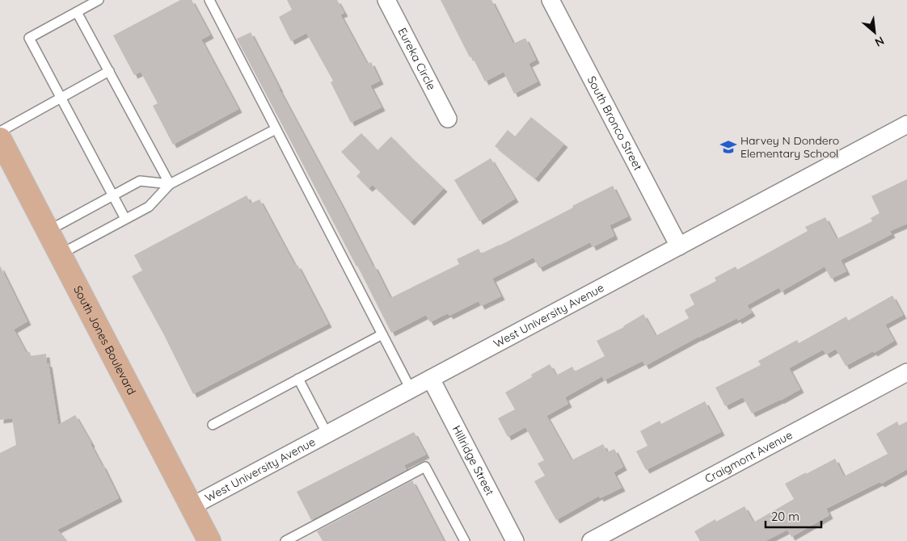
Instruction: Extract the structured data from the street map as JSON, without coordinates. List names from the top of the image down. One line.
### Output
{"streets":{"main road":["South Jones Boulevard"],"street":["Eureka Circle","South Bronco Street","West University Avenue","Craigmont Avenue","Hillridge Street"]},"crossings":[["South Bronco Street","West University Avenue"],["West University Avenue","South Jones Boulevard"],["West University Avenue","Hillridge Street"]],"places":{"school or university":["Harvey N Dondero Elementary School"]},"scale_bar":"20 m","north":"bottom right"}
